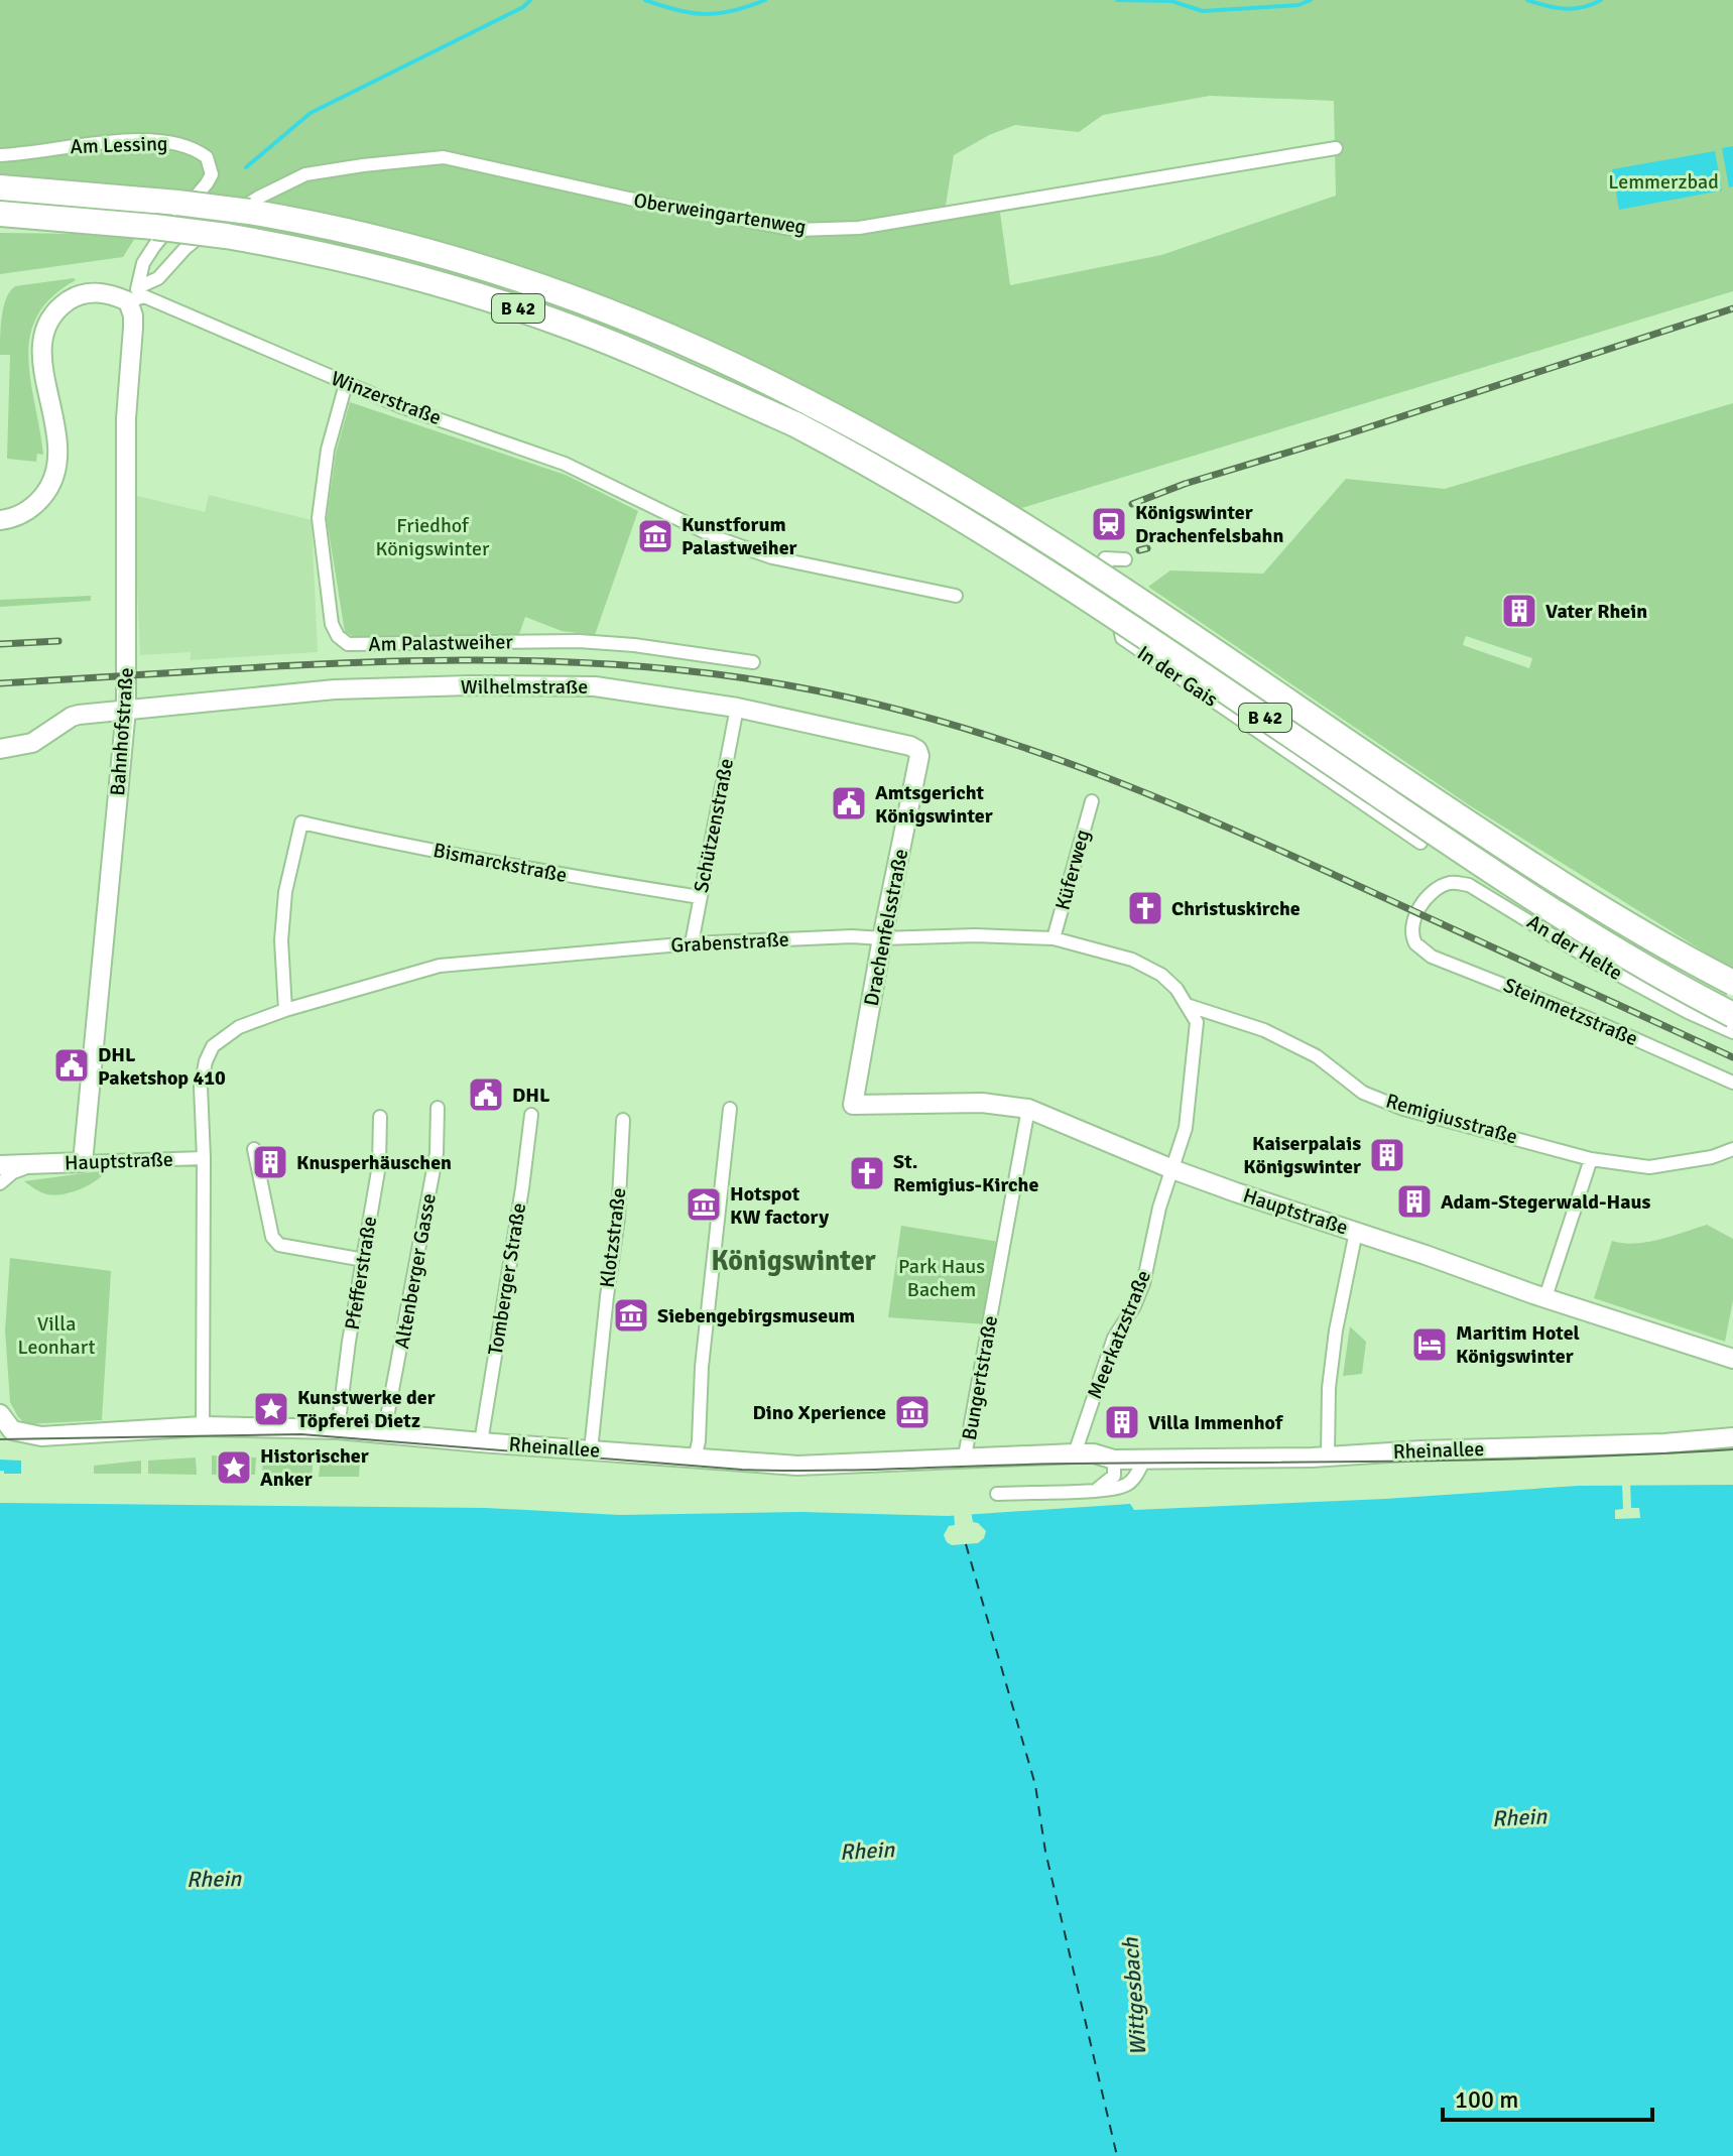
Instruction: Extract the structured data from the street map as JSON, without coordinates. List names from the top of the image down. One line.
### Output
{"streets":{"highway":["B 42"],"street":["Am Lessing","Oberweingartenweg","Winzerstraße","Am Palastweiher","In der Gais","Wilhelmstraße","Bahnhofstraße","Schützenstraße","Bismarckstraße","Küferweg","Drachenfelsstraße","Grabenstraße","An der Helte","Steinmetzstraße","Remigiusstraße","Hauptstraße","Klotzstraße","Altenberger Gasse","Pfefferstraße","Tomberger Straße","Meerkatzstraße","Bungertstraße","Rheinallee"]},"crossings":[["Am Lessing","Oberweingartenweg"],["Am Lessing","Winzerstraße"],["Am Lessing","Bahnhofstraße"],["Oberweingartenweg","Winzerstraße"],["Oberweingartenweg","Bahnhofstraße"],["Winzerstraße","Am Palastweiher"],["Winzerstraße","Bahnhofstraße"],["Wilhelmstraße","Bahnhofstraße"],["Wilhelmstraße","Schützenstraße"],["Wilhelmstraße","Drachenfelsstraße"],["Bahnhofstraße","Hauptstraße"],["Schützenstraße","Bismarckstraße"],["Schützenstraße","Grabenstraße"],["Bismarckstraße","Grabenstraße"],["Küferweg","Grabenstraße"],["Drachenfelsstraße","Grabenstraße"],["Drachenfelsstraße","Hauptstraße"],["Grabenstraße","Remigiusstraße"],["Grabenstraße","Hauptstraße"],["Grabenstraße","Rheinallee"],["An der Helte","Steinmetzstraße"],["Hauptstraße","Meerkatzstraße"],["Hauptstraße","Bungertstraße"],["Klotzstraße","Rheinallee"],["Altenberger Gasse","Rheinallee"],["Pfefferstraße","Rheinallee"],["Tomberger Straße","Rheinallee"],["Meerkatzstraße","Rheinallee"],["Bungertstraße","Rheinallee"]],"districts":["Königswinter"],"water":["Rhein","Wittgesbach"],"parks":["Lemmerzbad","Friedhof Königswinter","Park Haus Bachem","Villa Leonhart"],"places":{"station":["Königswinter Drachenfelsbahn"],"museum":["Kunstforum Palastweiher","Hotspot KW factory","Siebengebirgsmuseum","Dino Xperience"],"building":["Vater Rhein","Kaiserpalais Königswinter","Knusperhäuschen","Adam-Stegerwald-Haus","Villa Immenhof"],"public building":["Amtsgericht Königswinter","DHL Paketshop 410","DHL"],"church":["Christuskirche","St. Remigius-Kirche"],"hotel":["Maritim Hotel Königswinter"],"place":["Kunstwerke der Töpferei Dietz","Historischer Anker"]},"scale_bar":"100 m"}
